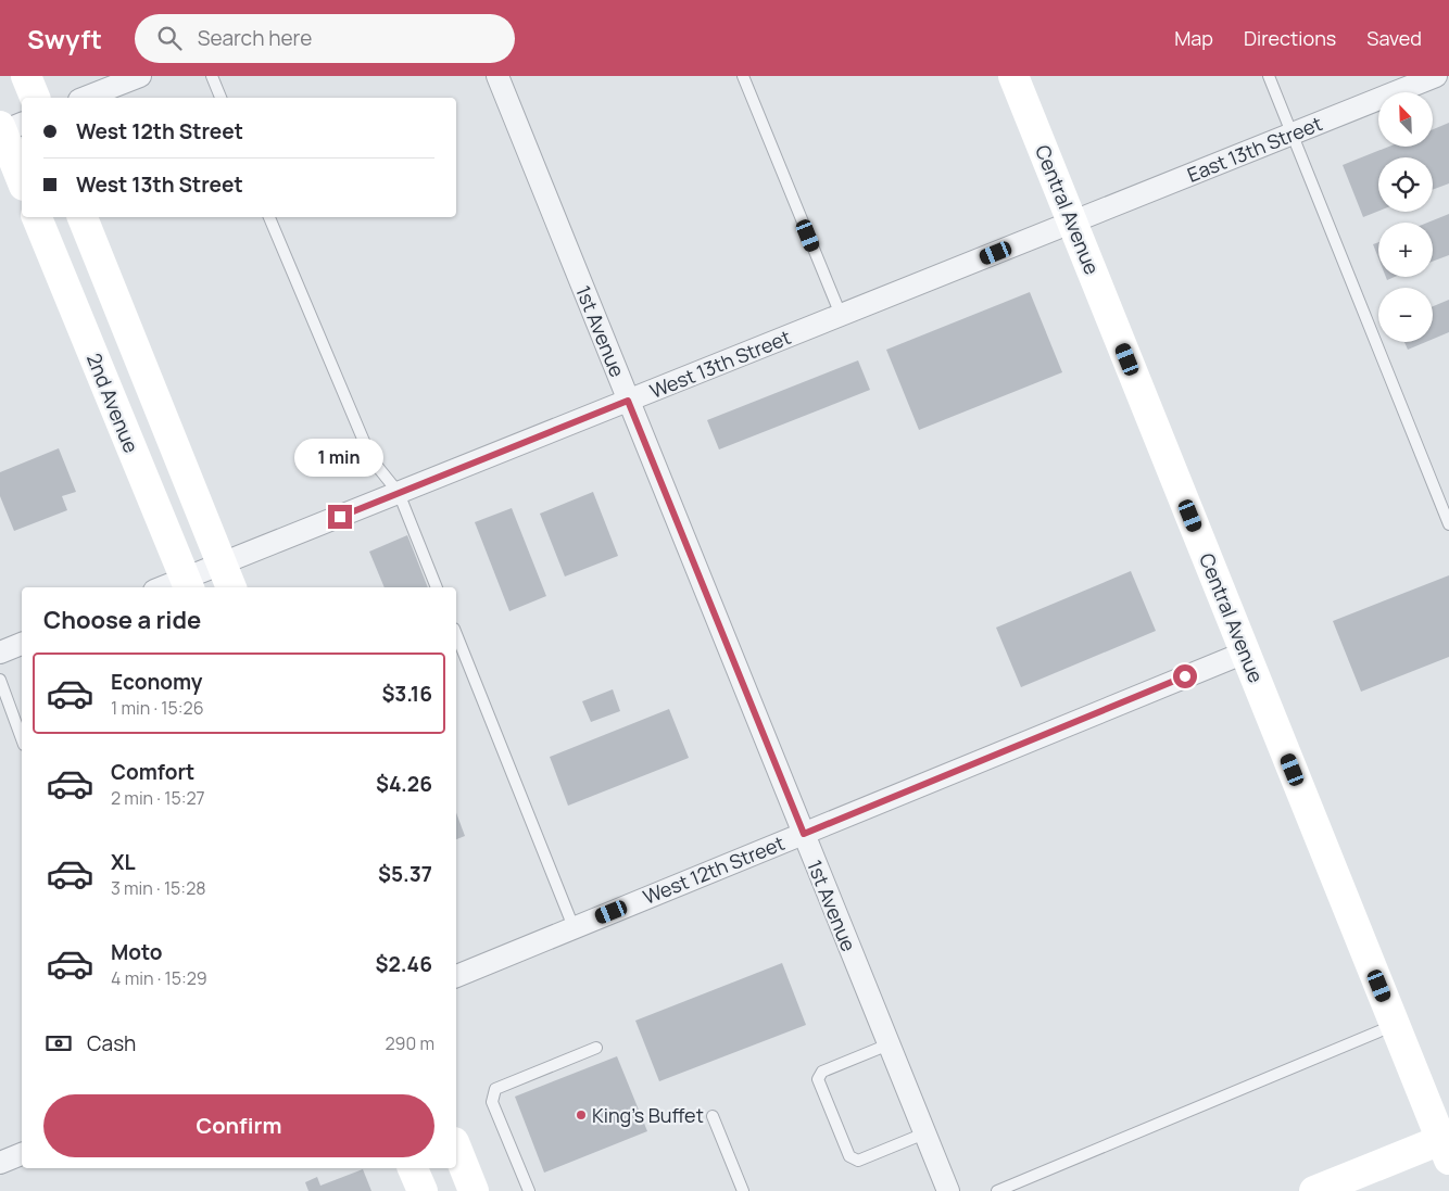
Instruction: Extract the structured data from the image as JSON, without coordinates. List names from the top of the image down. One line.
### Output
{"streets":{"street":["East 13th Street","Central Avenue","1st Avenue","West 13th Street","2nd Avenue","West 12th Street"]},"crossings":[["East 13th Street","Central Avenue"],["East 13th Street","West 13th Street"],["Central Avenue","West 13th Street"],["Central Avenue","West 12th Street"],["1st Avenue","West 13th Street"],["1st Avenue","West 12th Street"],["West 13th Street","2nd Avenue"]],"places":["King's Buffet"],"north":"top left","page":{"header":"Swyft","search":"Search here","nav":["Map","Directions","Saved"],"map_buttons":["+","−"],"banner":["West 12th Street","West 13th Street"],"bubble":"1 min","heading":"Choose a ride","list":[{"name":"Economy","note":"1 min · 15:26","value":"$3.16"},{"name":"Comfort","note":"2 min · 15:27","value":"$4.26"},{"name":"XL","note":"3 min · 15:28","value":"$5.37"},{"name":"Moto","note":"4 min · 15:29","value":"$2.46"}],"pay":["Cash","290 m"],"buttons":"Confirm"}}
